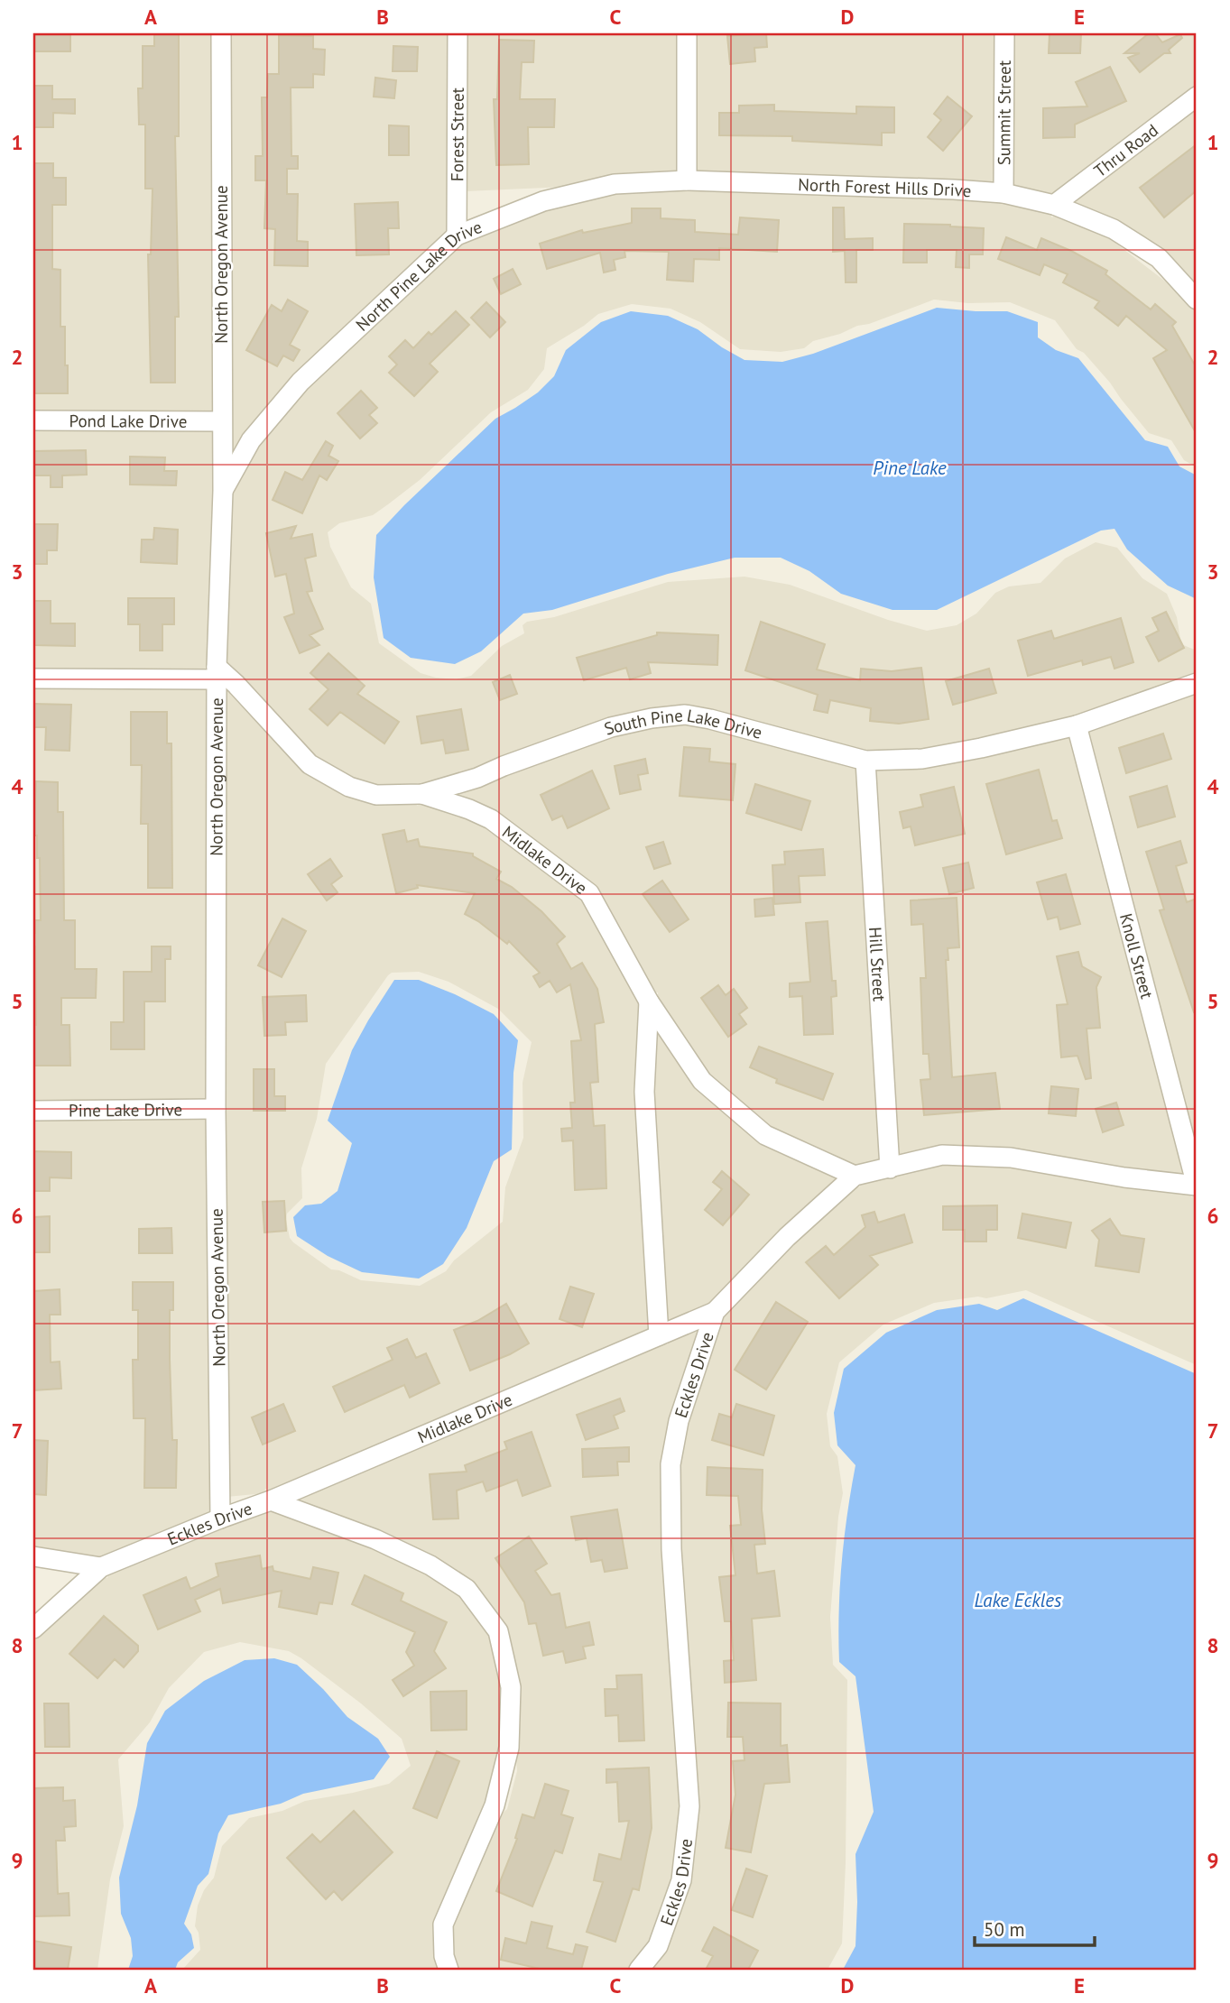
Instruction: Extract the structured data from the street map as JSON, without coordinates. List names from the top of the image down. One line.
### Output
{"streets":{"street":["Summit Street","Forest Street","Thru Road","North Forest Hills Drive","North Oregon Avenue","North Pine Lake Drive","Pond Lake Drive","South Pine Lake Drive","Midlake Drive","Knoll Street","Hill Street","Pine Lake Drive","Eckles Drive"]},"crossings":[["Summit Street","North Forest Hills Drive"],["Forest Street","North Pine Lake Drive"],["Thru Road","North Forest Hills Drive"],["North Forest Hills Drive","North Pine Lake Drive"],["North Oregon Avenue","North Pine Lake Drive"],["North Oregon Avenue","Pond Lake Drive"],["North Oregon Avenue","South Pine Lake Drive"],["North Oregon Avenue","Pine Lake Drive"],["North Oregon Avenue","Eckles Drive"],["South Pine Lake Drive","Midlake Drive"],["South Pine Lake Drive","Knoll Street"],["South Pine Lake Drive","Hill Street"],["Midlake Drive","Eckles Drive"]],"water":["Pine Lake","Lake Eckles"],"scale_bar":"50 m","grid":{"columns":["A","B","C","D","E"],"rows":["1","2","3","4","5","6","7","8","9"]}}
